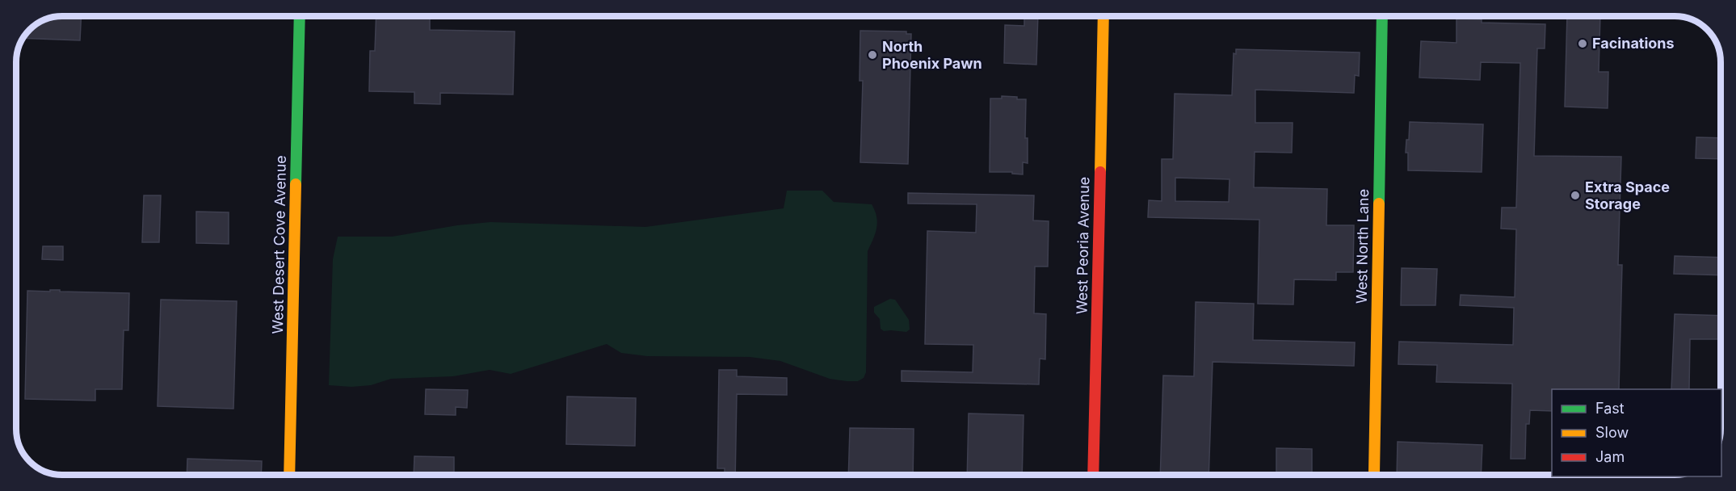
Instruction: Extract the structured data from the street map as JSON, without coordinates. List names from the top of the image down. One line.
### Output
{"streets":{"street":["West Desert Cove Avenue","West Peoria Avenue","West North Lane"]},"places":["Facinations","North Phoenix Pawn","Extra Space Storage"],"legend":["Fast","Slow","Jam"]}
